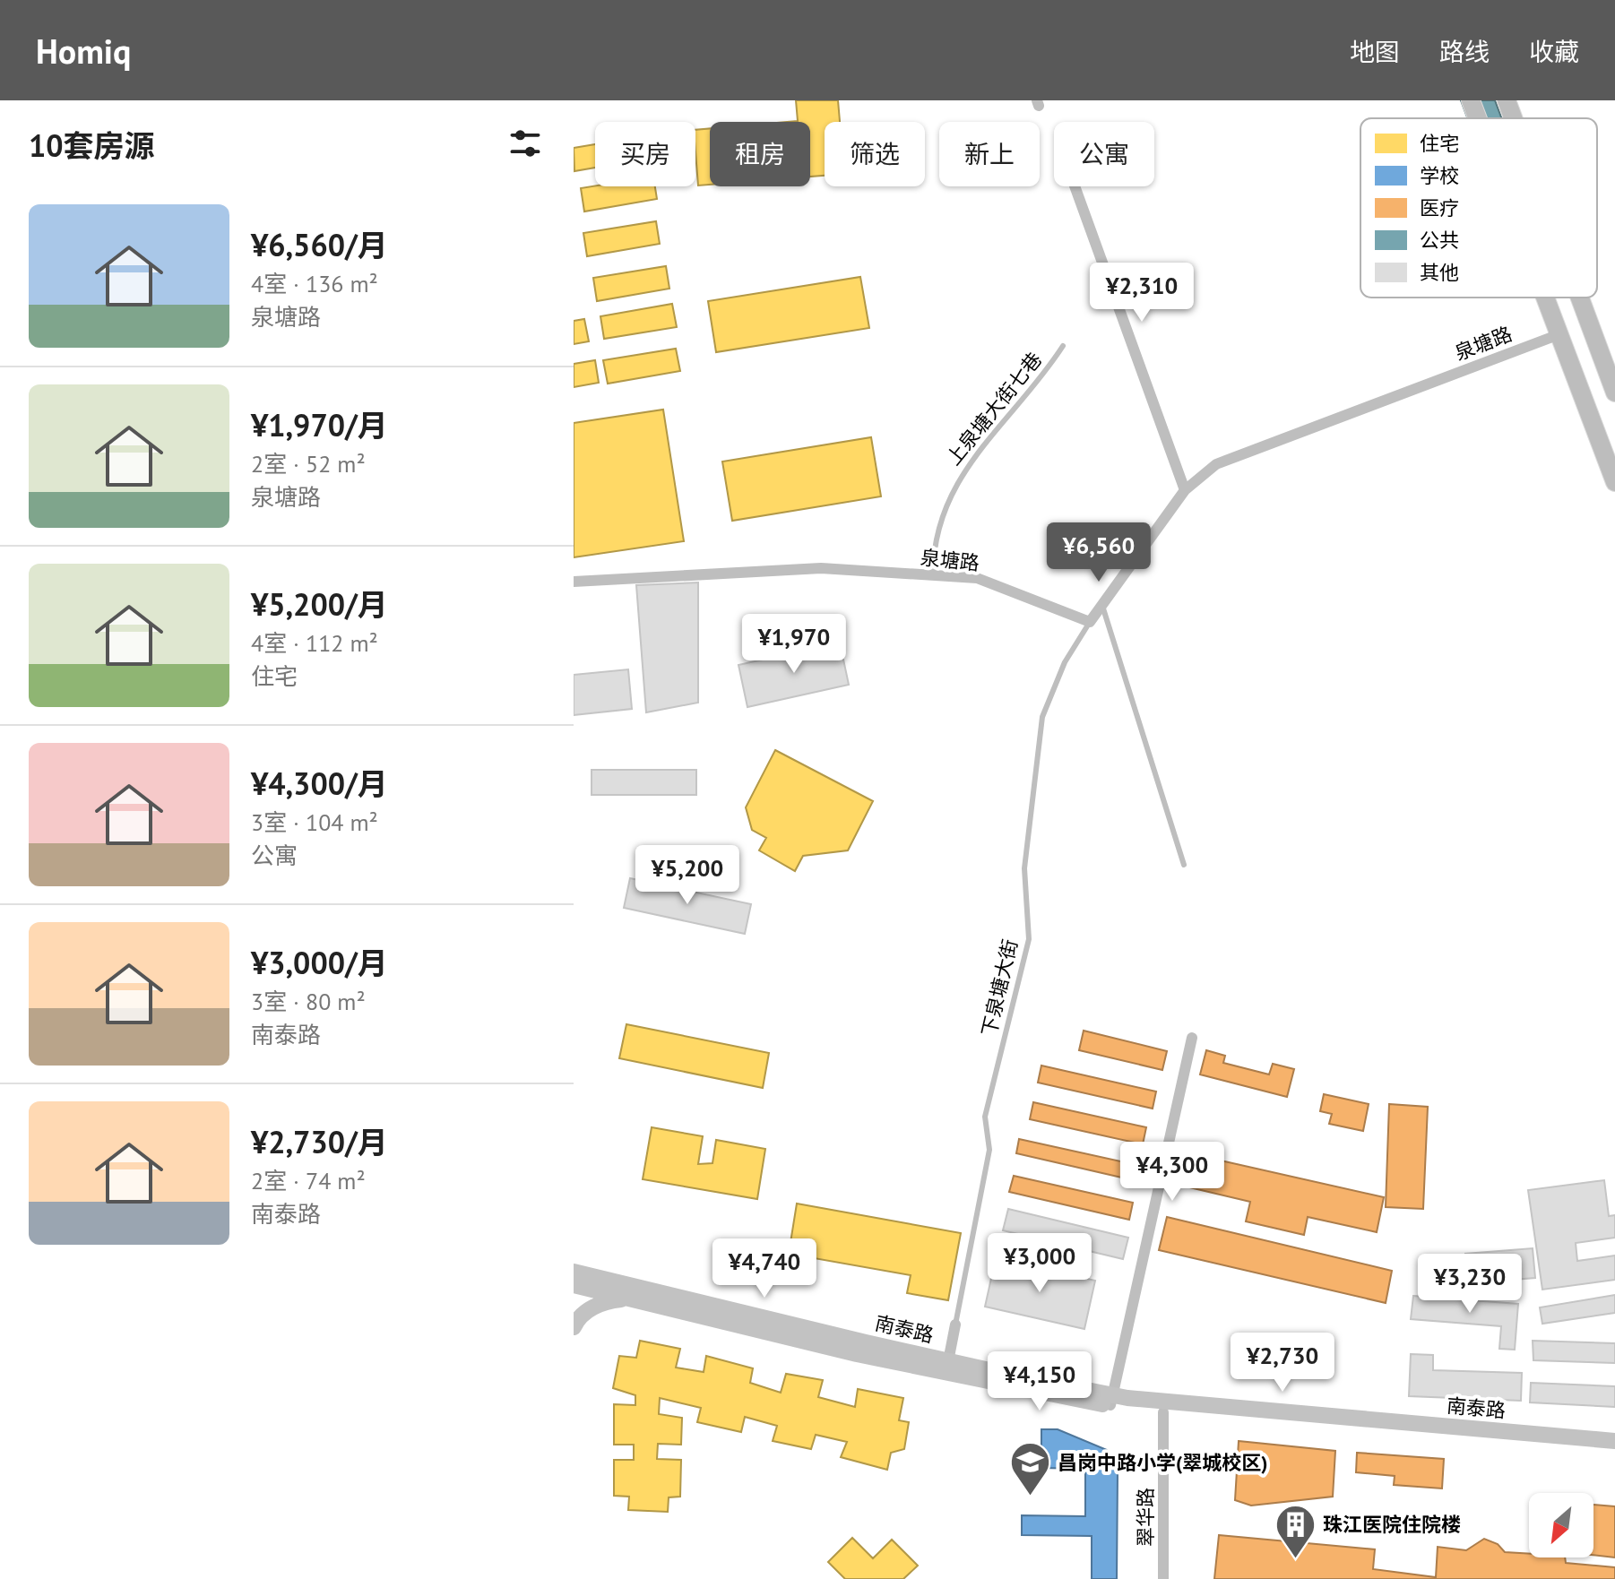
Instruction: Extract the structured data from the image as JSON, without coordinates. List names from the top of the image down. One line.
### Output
{"streets":{"main road":["南泰路"],"street":["泉塘路","翠华路"],"lane":["上泉塘大街七巷","下泉塘大街"]},"crossings":[["泉塘路","上泉塘大街七巷"],["泉塘路","下泉塘大街"],["南泰路","翠华路"]],"places":{"school or university":["昌岗中路小学(翠城校区)"],"building":["珠江医院住院楼"]},"legend":["住宅","学校","医疗","公共","其他"],"north":"bottom left","page":{"header":"Homiq","nav":["地图","路线","收藏"],"heading":"10套房源","chip":["买房","租房","筛选","新上","公寓"],"list":[{"name":"¥6,560/月","note":"4室 · 136 m² · 泉塘路"},{"name":"¥1,970/月","note":"2室 · 52 m² · 泉塘路"},{"name":"¥5,200/月","note":"4室 · 112 m² · 住宅"},{"name":"¥4,300/月","note":"3室 · 104 m² · 公寓"},{"name":"¥3,000/月","note":"3室 · 80 m² · 南泰路"},{"name":"¥2,730/月","note":"2室 · 74 m² · 南泰路"}],"price":["¥2,310","¥6,560","¥1,970","¥5,200","¥4,300","¥3,000","¥4,740","¥3,230","¥2,730","¥4,150"]}}
